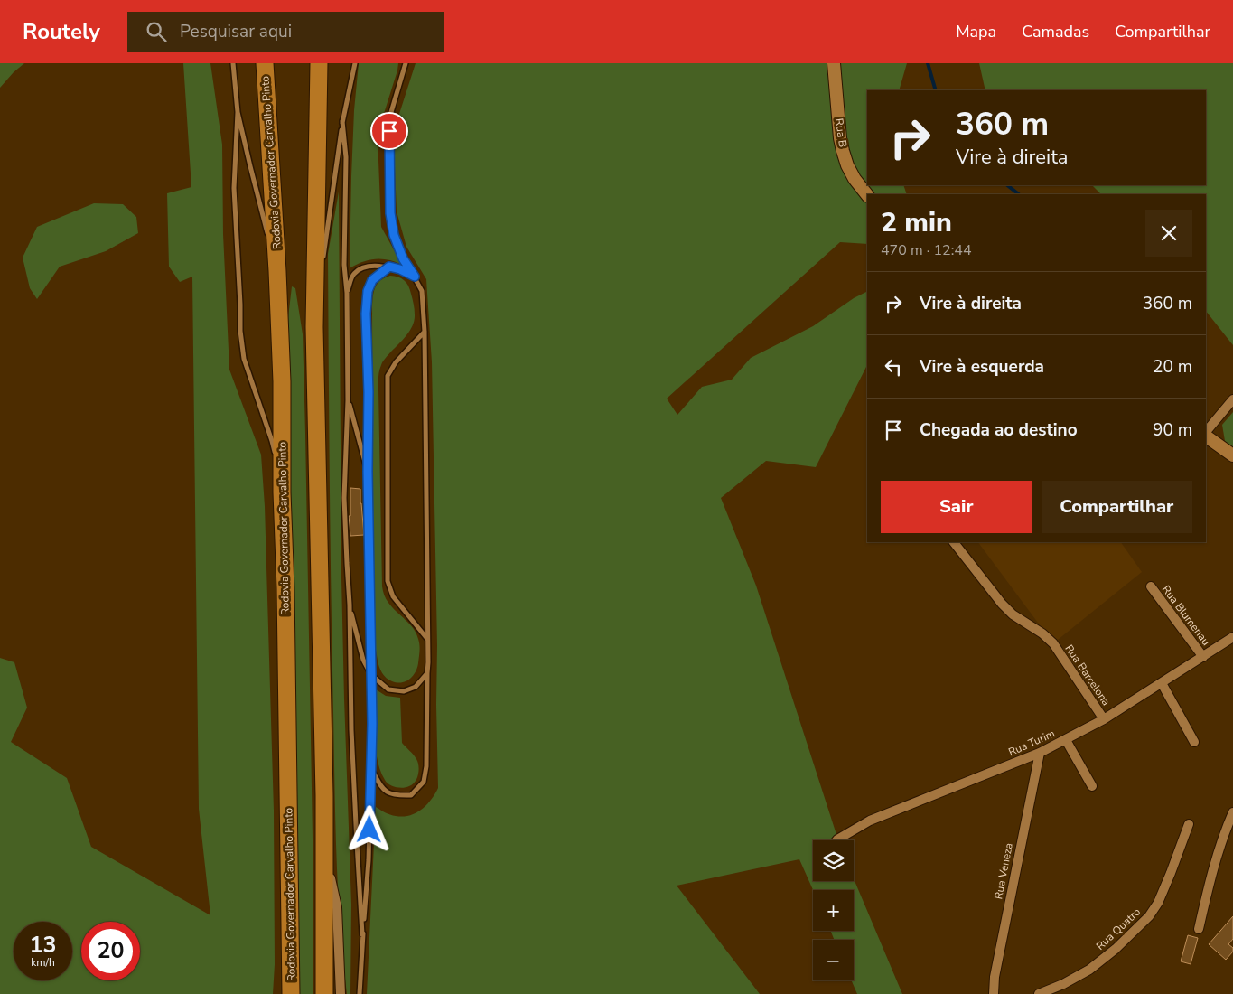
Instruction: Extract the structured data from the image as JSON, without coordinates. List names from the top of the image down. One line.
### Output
{"streets":{"highway":["Rodovia Governador Carvalho Pinto"],"street":["Rua B","Rua Blumenau","Rua Barcelona","Rua Turim","Rua Veneza","Rua Quatro"]},"crossings":[["Rua Blumenau","Rua Turim"],["Rua Barcelona","Rua Turim"],["Rua Turim","Rua Veneza"]],"page":{"header":"Routely","search":"Pesquisar aqui","nav":["Mapa","Camadas","Compartilhar"],"turn":["360 m","Vire à direita"],"heading":["2 min","470 m · 12:44"],"list":[{"name":"Vire à direita","value":"360 m"},{"name":"Vire à esquerda","value":"20 m"},{"name":"Chegada ao destino","value":"90 m"}],"buttons":["Sair","Compartilhar"],"map_buttons":["+","−"],"speed":"13 km/h","limit":"20"}}
